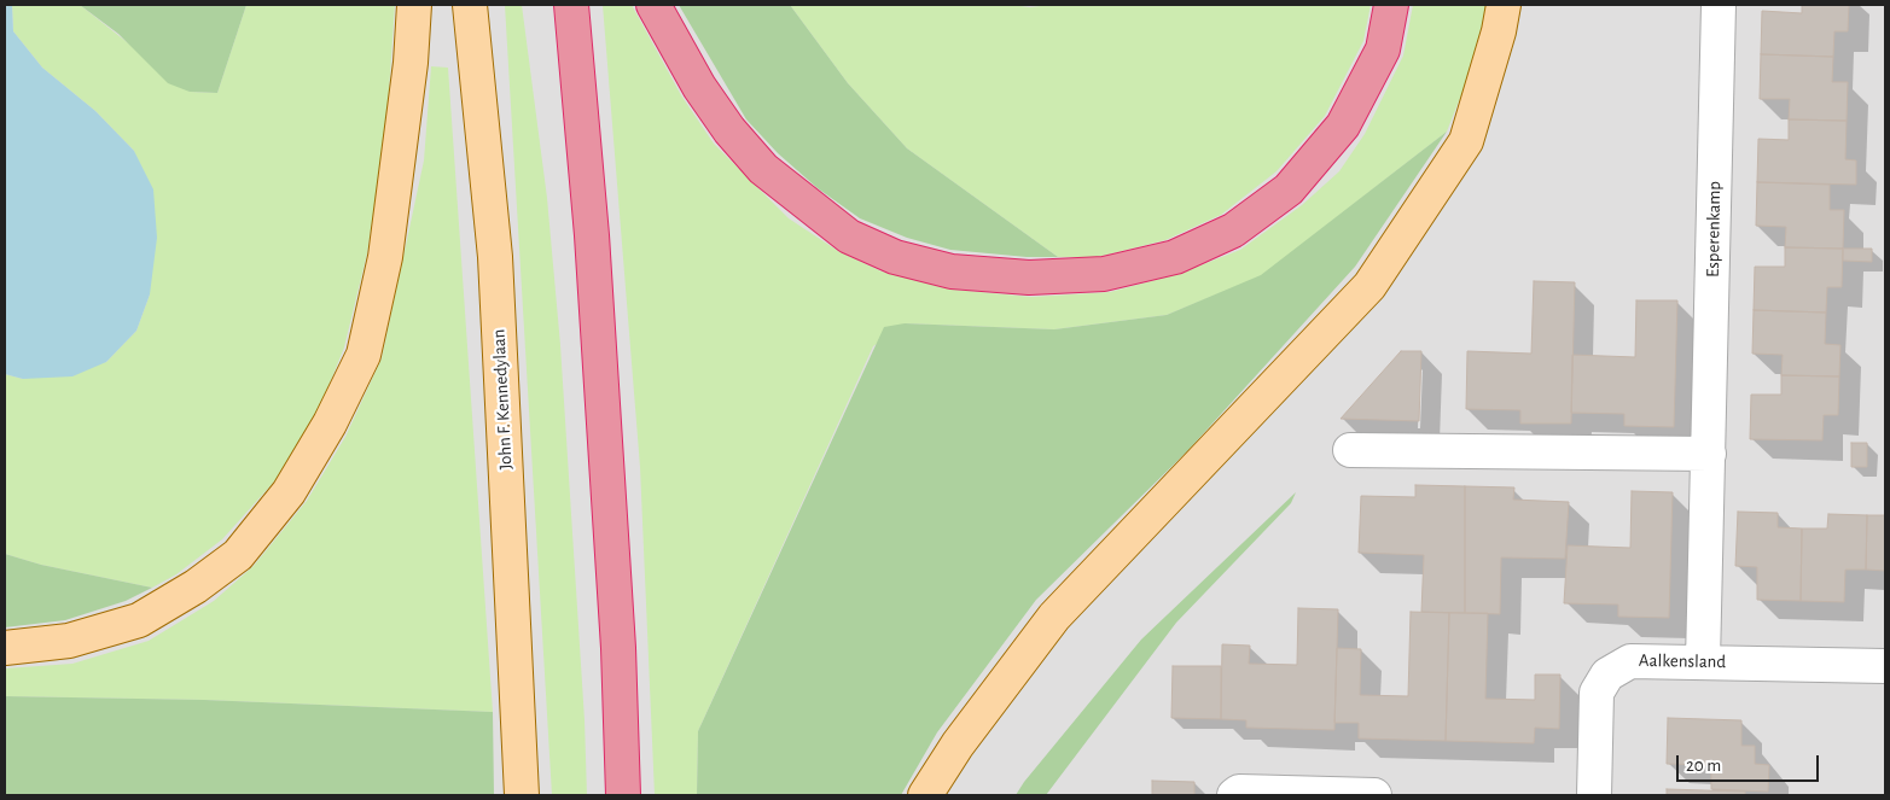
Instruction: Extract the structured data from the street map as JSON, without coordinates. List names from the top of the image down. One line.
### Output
{"streets":{"main road":["John F. Kennedylaan"],"street":["Esperenkamp","Aalkensland"]},"crossings":[["Esperenkamp","Aalkensland"]],"scale_bar":"20 m"}
